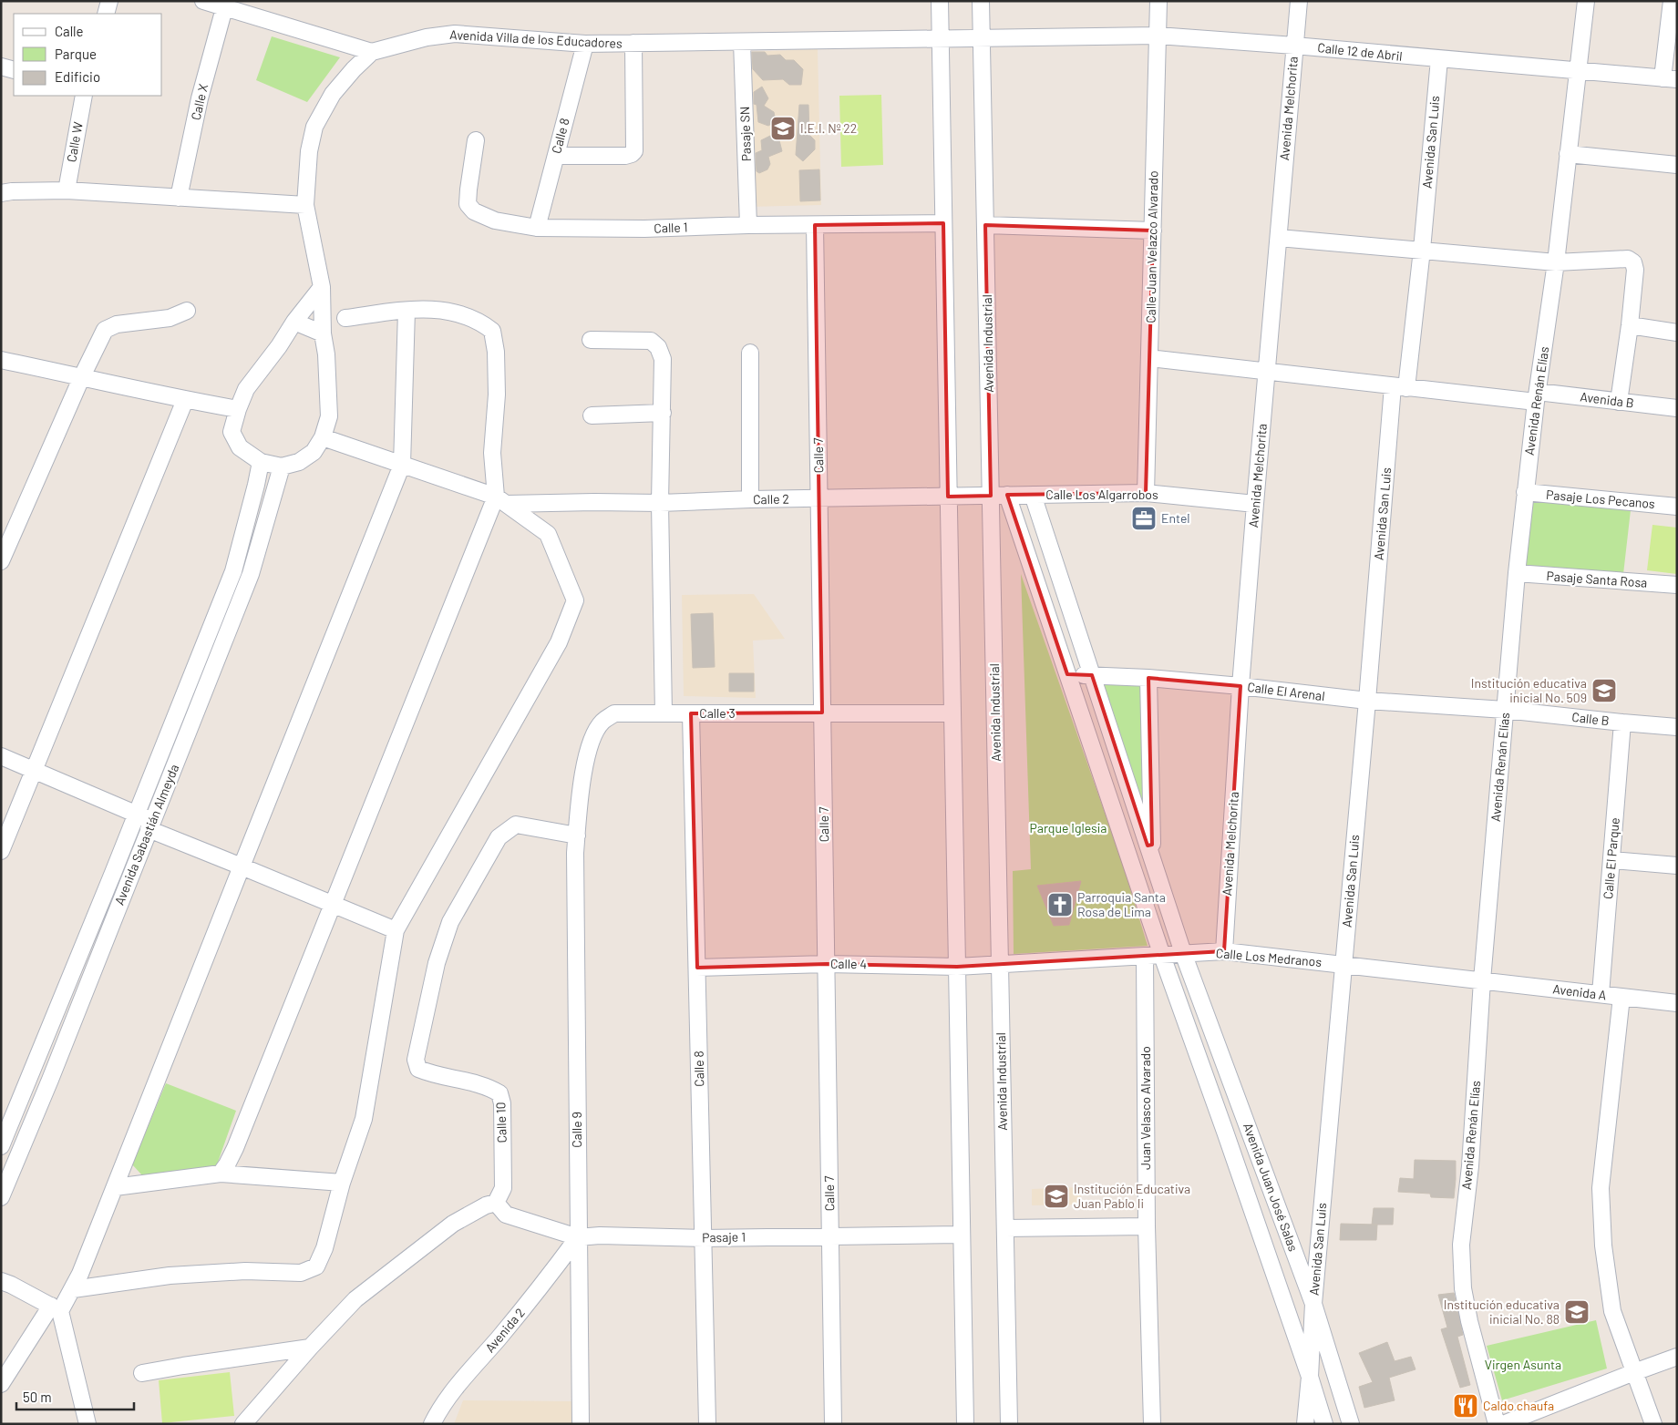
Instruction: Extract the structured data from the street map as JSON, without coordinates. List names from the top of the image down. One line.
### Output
{"streets":{"street":["Avenida Villa de los Educadores","Calle 12 de Abril","Calle X","Avenida Melchorita","Pasaje SN","Calle 8","Calle W","Avenida San Luis","Calle 1","Calle Juan Velazco Alvarado","Avenida Industrial","Avenida B","Avenida Renán Elías","Calle 7","Calle Los Algarrobos","Calle 2","Pasaje Los Pecanos","Pasaje Santa Rosa","Calle El Arenal","Calle 3","Calle B","Avenida Sabastián Almeyda","Calle El Parque","Calle Los Medranos","Calle 4","Avenida A","Juan Velasco Alvarado","Calle 10","Calle 9","Avenida Juan José Salas","Pasaje 1","Avenida 2"]},"crossings":[["Avenida Villa de los Educadores","Calle 12 de Abril"],["Avenida Villa de los Educadores","Pasaje SN"],["Avenida Villa de los Educadores","Calle 8"],["Calle 12 de Abril","Avenida Melchorita"],["Calle 12 de Abril","Avenida San Luis"],["Calle 12 de Abril","Calle Juan Velazco Alvarado"],["Calle 12 de Abril","Avenida Industrial"],["Calle 12 de Abril","Avenida Renán Elías"],["Avenida Melchorita","Avenida B"],["Avenida Melchorita","Calle Los Algarrobos"],["Avenida Melchorita","Calle El Arenal"],["Avenida Melchorita","Calle Los Medranos"],["Pasaje SN","Calle 1"],["Calle 8","Calle 1"],["Calle 8","Calle 3"],["Calle 8","Calle 4"],["Calle 8","Pasaje 1"],["Avenida San Luis","Avenida B"],["Avenida San Luis","Calle El Arenal"],["Avenida San Luis","Calle Los Medranos"],["Avenida San Luis","Avenida Juan José Salas"],["Calle 1","Calle 7"],["Calle Juan Velazco Alvarado","Avenida B"],["Calle Juan Velazco Alvarado","Calle Los Algarrobos"],["Avenida Industrial","Calle Los Algarrobos"],["Avenida Industrial","Calle Los Medranos"],["Avenida Industrial","Calle 4"],["Avenida B","Avenida Renán Elías"],["Avenida Renán Elías","Pasaje Los Pecanos"],["Avenida Renán Elías","Pasaje Santa Rosa"],["Avenida Renán Elías","Calle El Arenal"],["Avenida Renán Elías","Calle B"],["Avenida Renán Elías","Calle Los Medranos"],["Avenida Renán Elías","Avenida A"],["Calle 7","Calle 2"],["Calle 7","Calle 3"],["Calle 7","Calle 4"],["Calle 7","Pasaje 1"],["Calle Los Algarrobos","Calle 2"],["Calle Los Algarrobos","Avenida Juan José Salas"],["Calle El Arenal","Calle B"],["Calle El Arenal","Avenida Juan José Salas"],["Calle 3","Calle 10"],["Calle 3","Calle 9"],["Calle B","Calle El Parque"],["Calle El Parque","Avenida A"],["Calle Los Medranos","Calle 4"],["Calle Los Medranos","Avenida A"],["Calle Los Medranos","Juan Velasco Alvarado"],["Calle Los Medranos","Avenida Juan José Salas"],["Calle 10","Calle 9"],["Calle 10","Pasaje 1"],["Calle 9","Pasaje 1"],["Calle 9","Avenida 2"],["Pasaje 1","Avenida 2"]],"parks":["Parque Iglesia","Virgen Asunta"],"places":{"school or university":["I.E.I. Nº 22","Institución educativa inicial No. 509","Institución Educativa Juan Pablo Ii","Institución educativa inicial No. 88"],"office":["Entel"],"church":["Parroquia Santa Rosa de Lima"],"restaurant":["Caldo chaufa"]},"legend":["Calle","Parque","Edificio"],"scale_bar":"50 m"}
